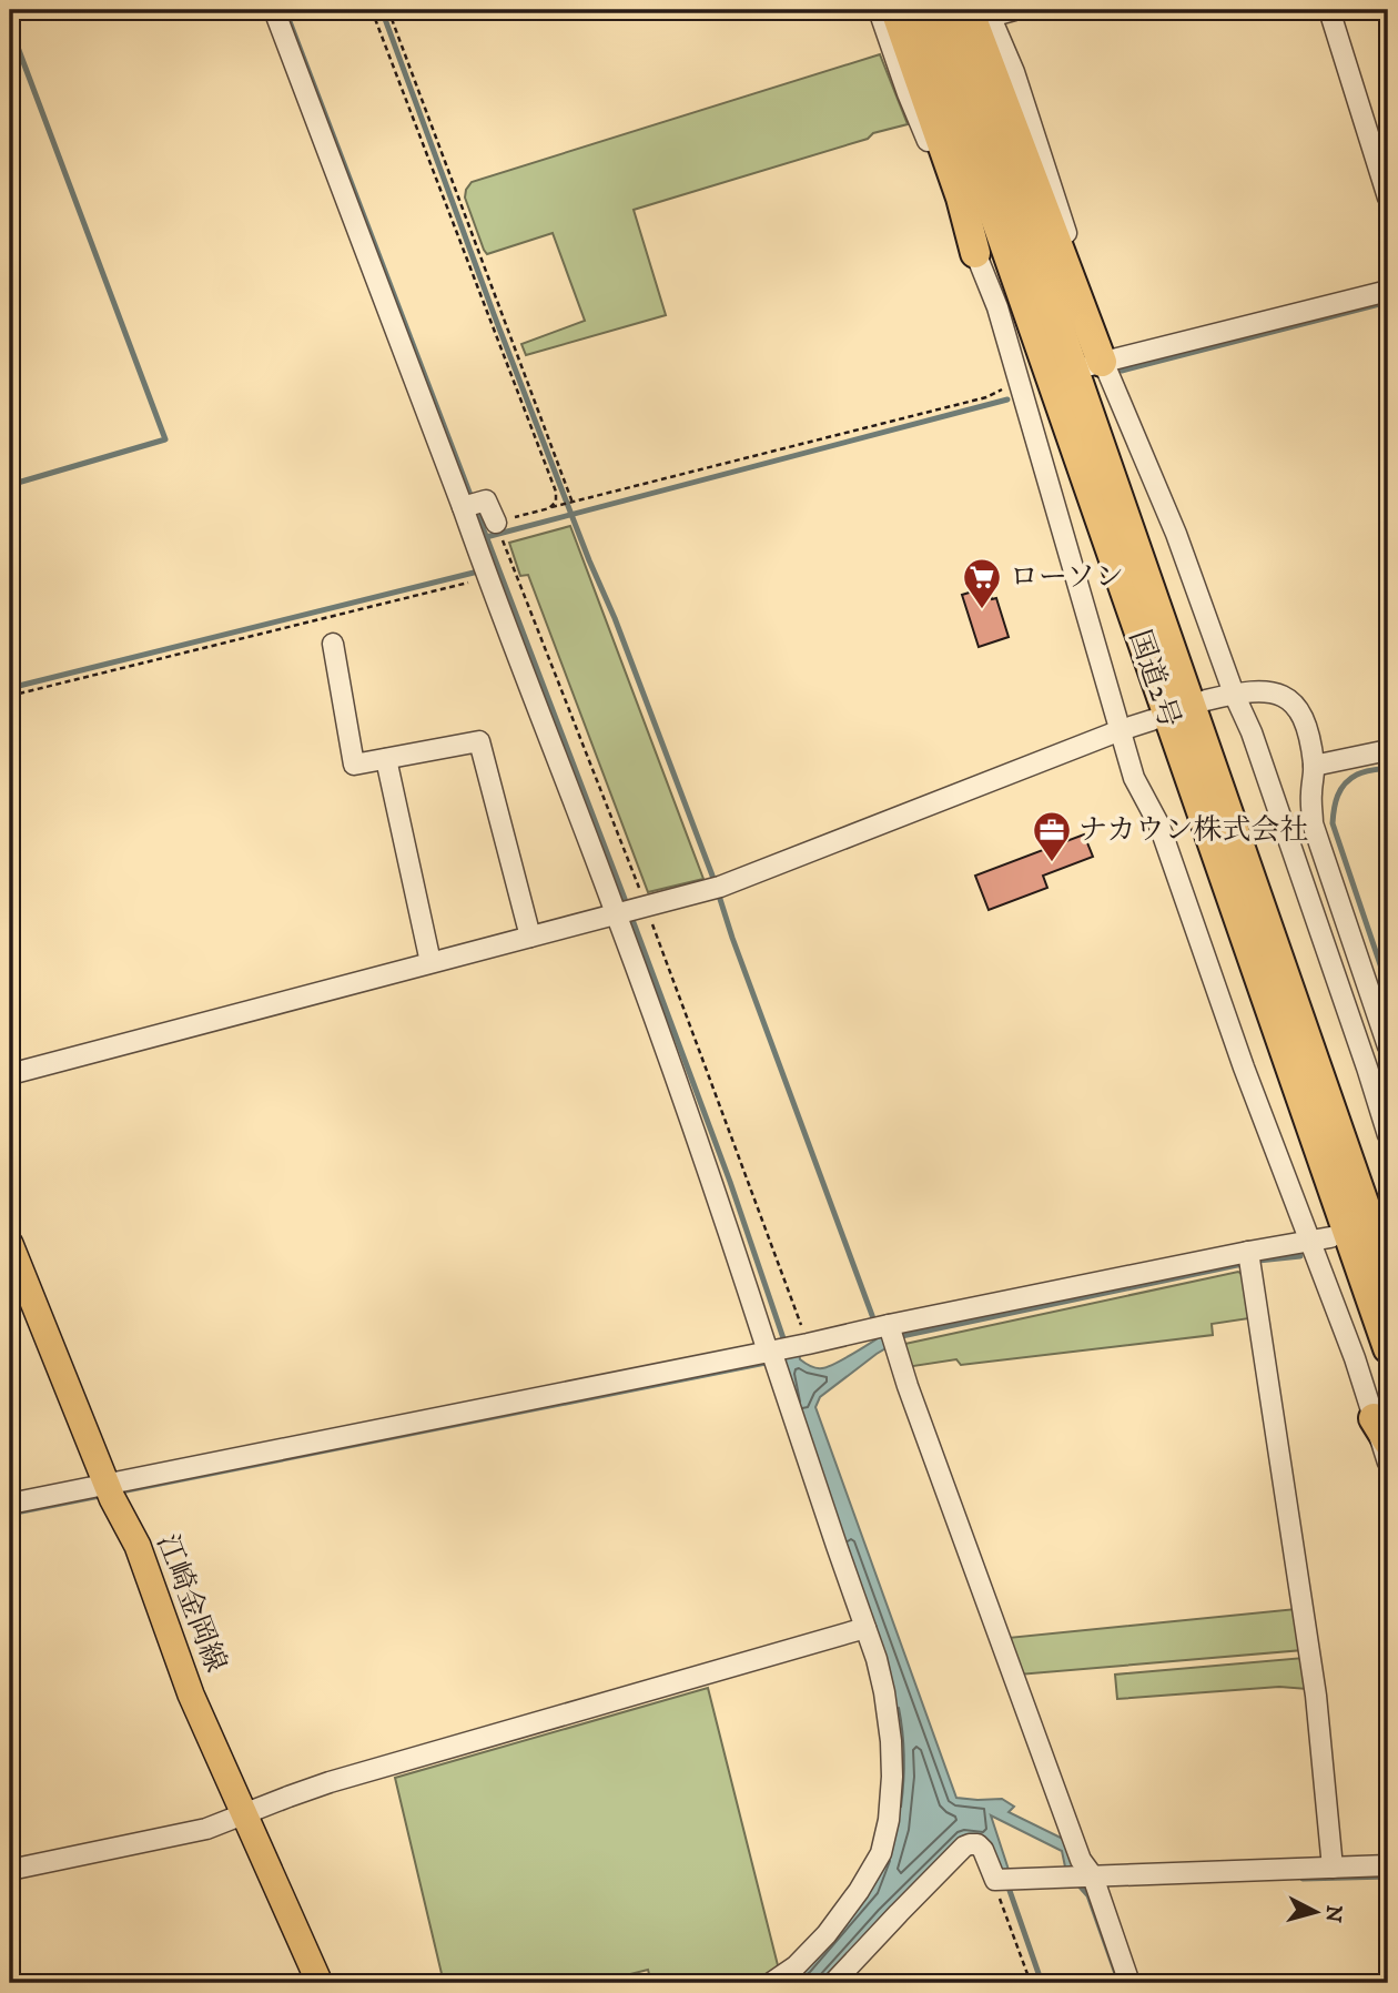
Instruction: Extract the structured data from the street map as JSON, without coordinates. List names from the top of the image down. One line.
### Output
{"streets":{"highway":["国道2号"],"main road":["江崎金岡線"]},"places":{"supermarket":["ローソン"],"office":["ナカウン株式会社"]},"north":"right"}
